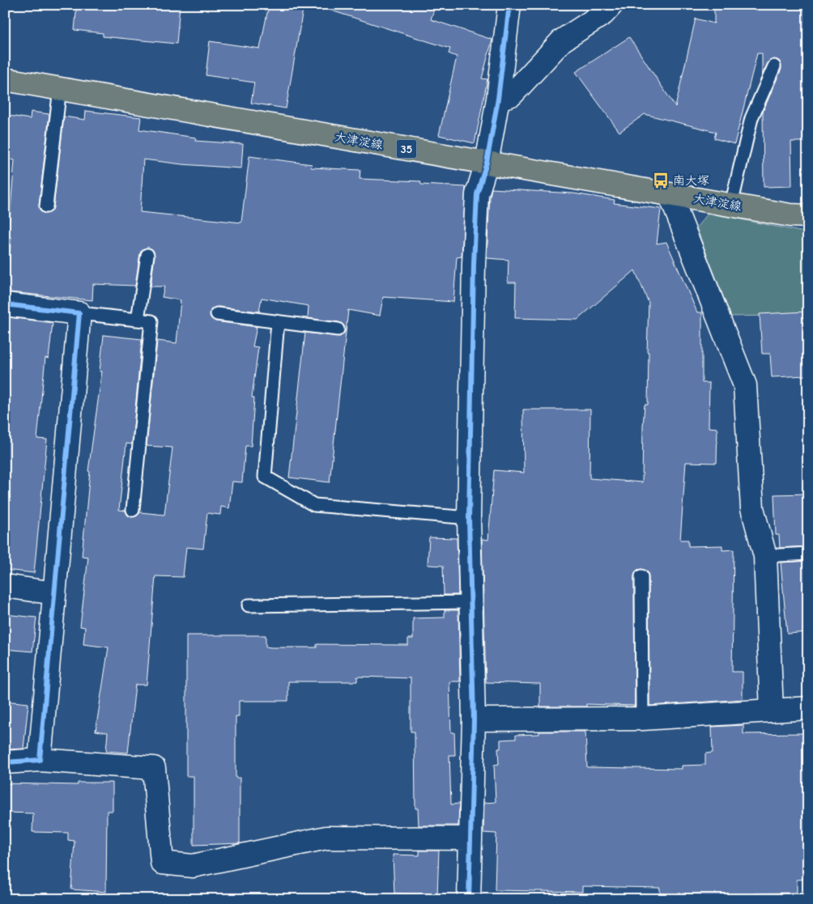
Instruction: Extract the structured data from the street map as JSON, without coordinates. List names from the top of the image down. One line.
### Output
{"streets":{"main road":["大津淀線","35"]},"places":{"bus stop":["南大塚"]}}
